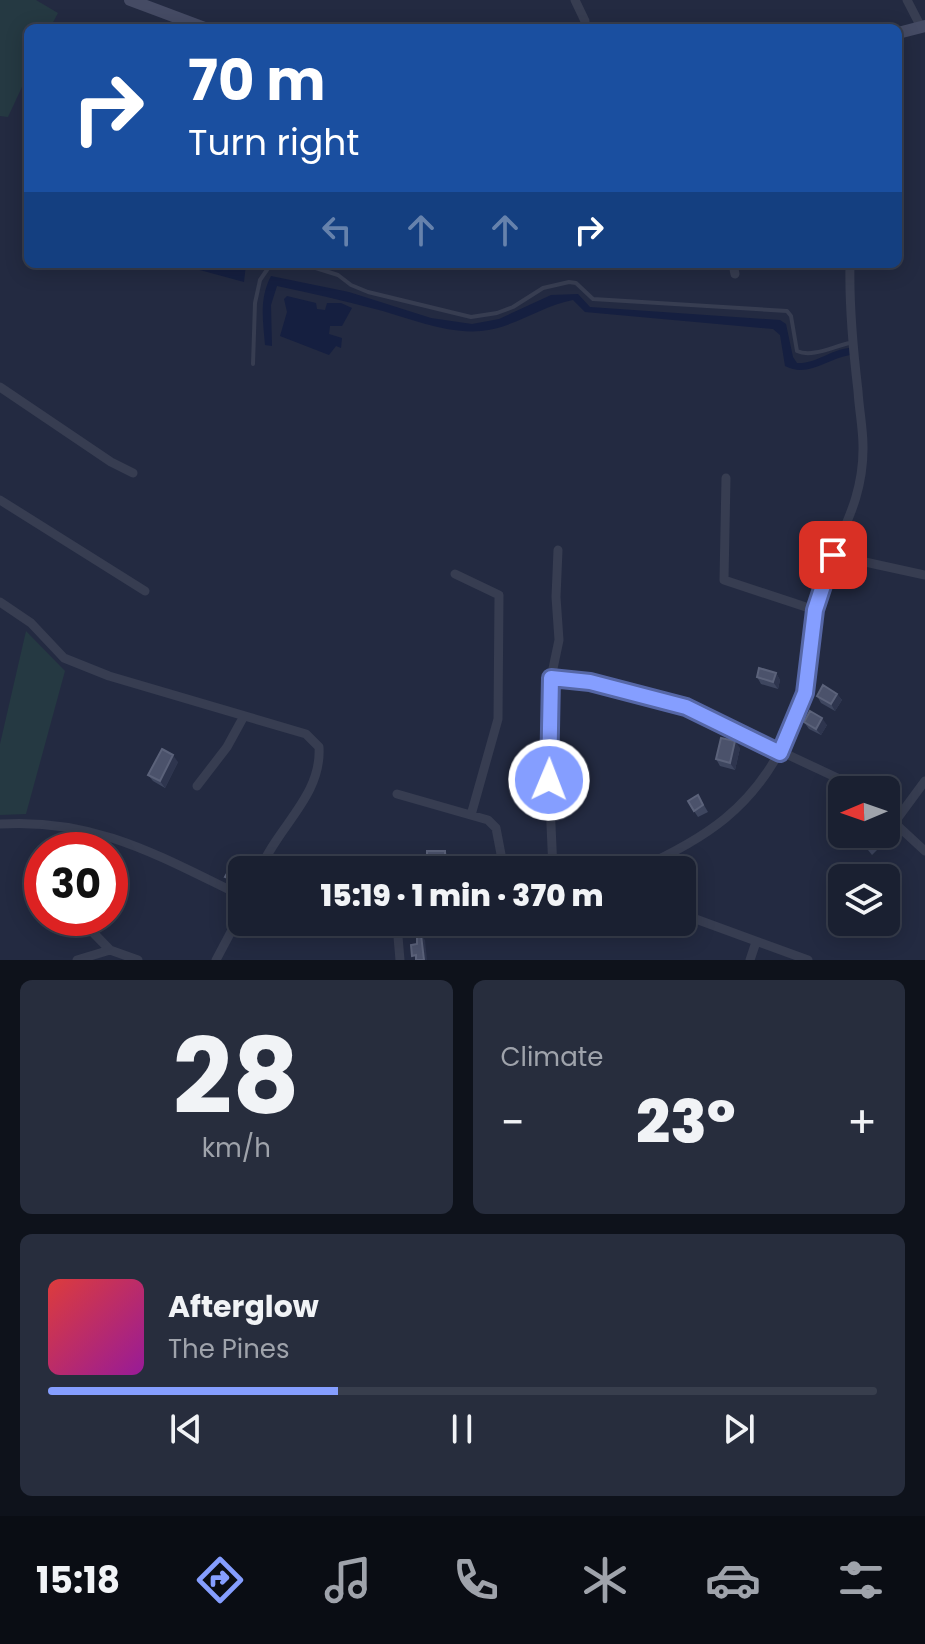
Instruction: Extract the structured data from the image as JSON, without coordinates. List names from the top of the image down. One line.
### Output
{"north":"left","page":{"turn":["70 m","Turn right"],"limit":"30","trip":"15:19 · 1 min · 370 m","tile":[["28","km/h"],"Climate"],"heat":["−","23°","+"],"song":["Afterglow","The Pines"],"tabs":"15:18"}}
